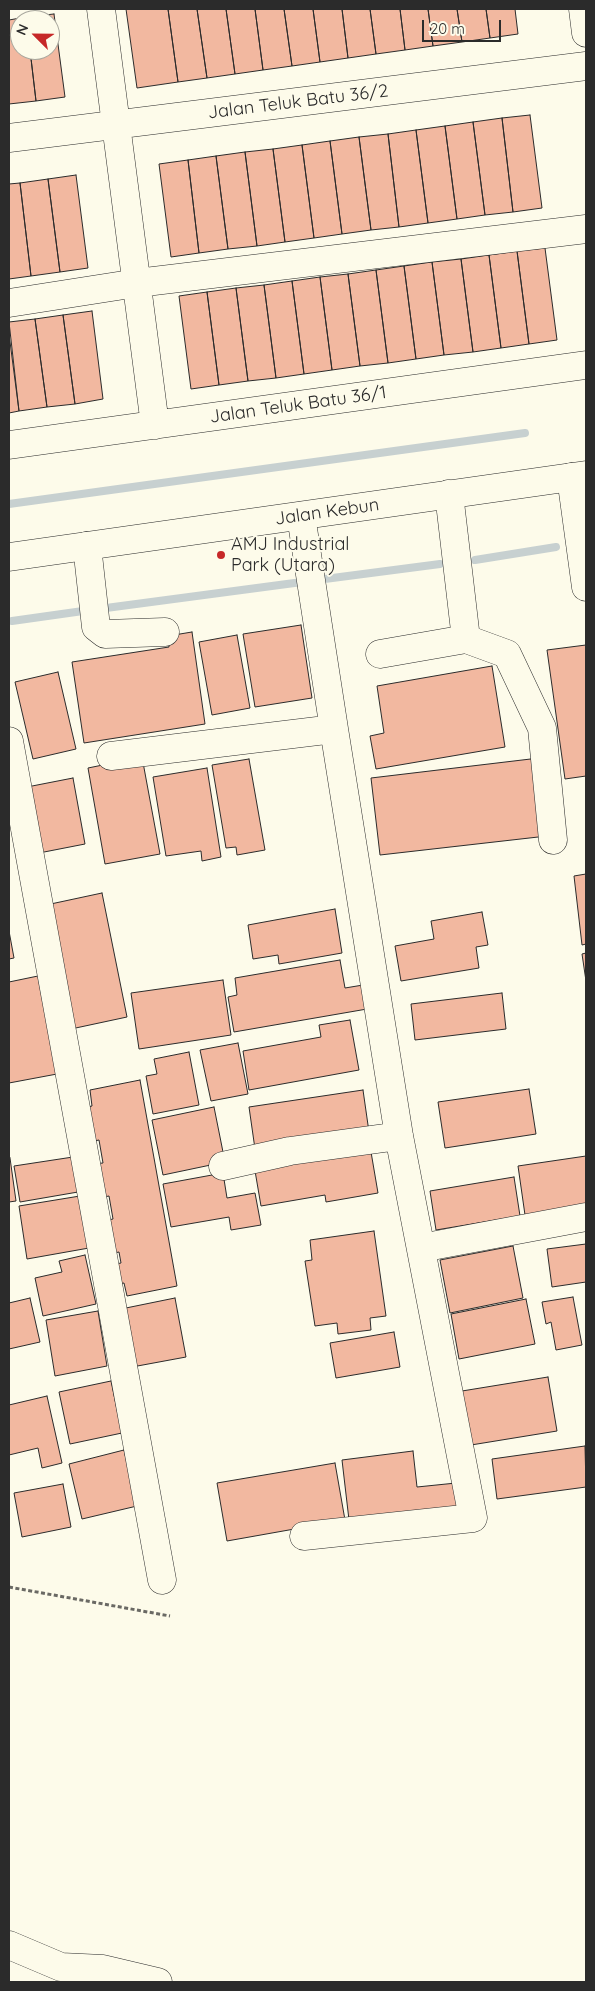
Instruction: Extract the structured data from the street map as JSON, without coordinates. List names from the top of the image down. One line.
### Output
{"streets":{"street":["Jalan Teluk Batu 36/2","Jalan Teluk Batu 36/1","Jalan Kebun"]},"places":["AMJ Industrial Park (Utara)"],"scale_bar":"20 m","north":"top left"}
